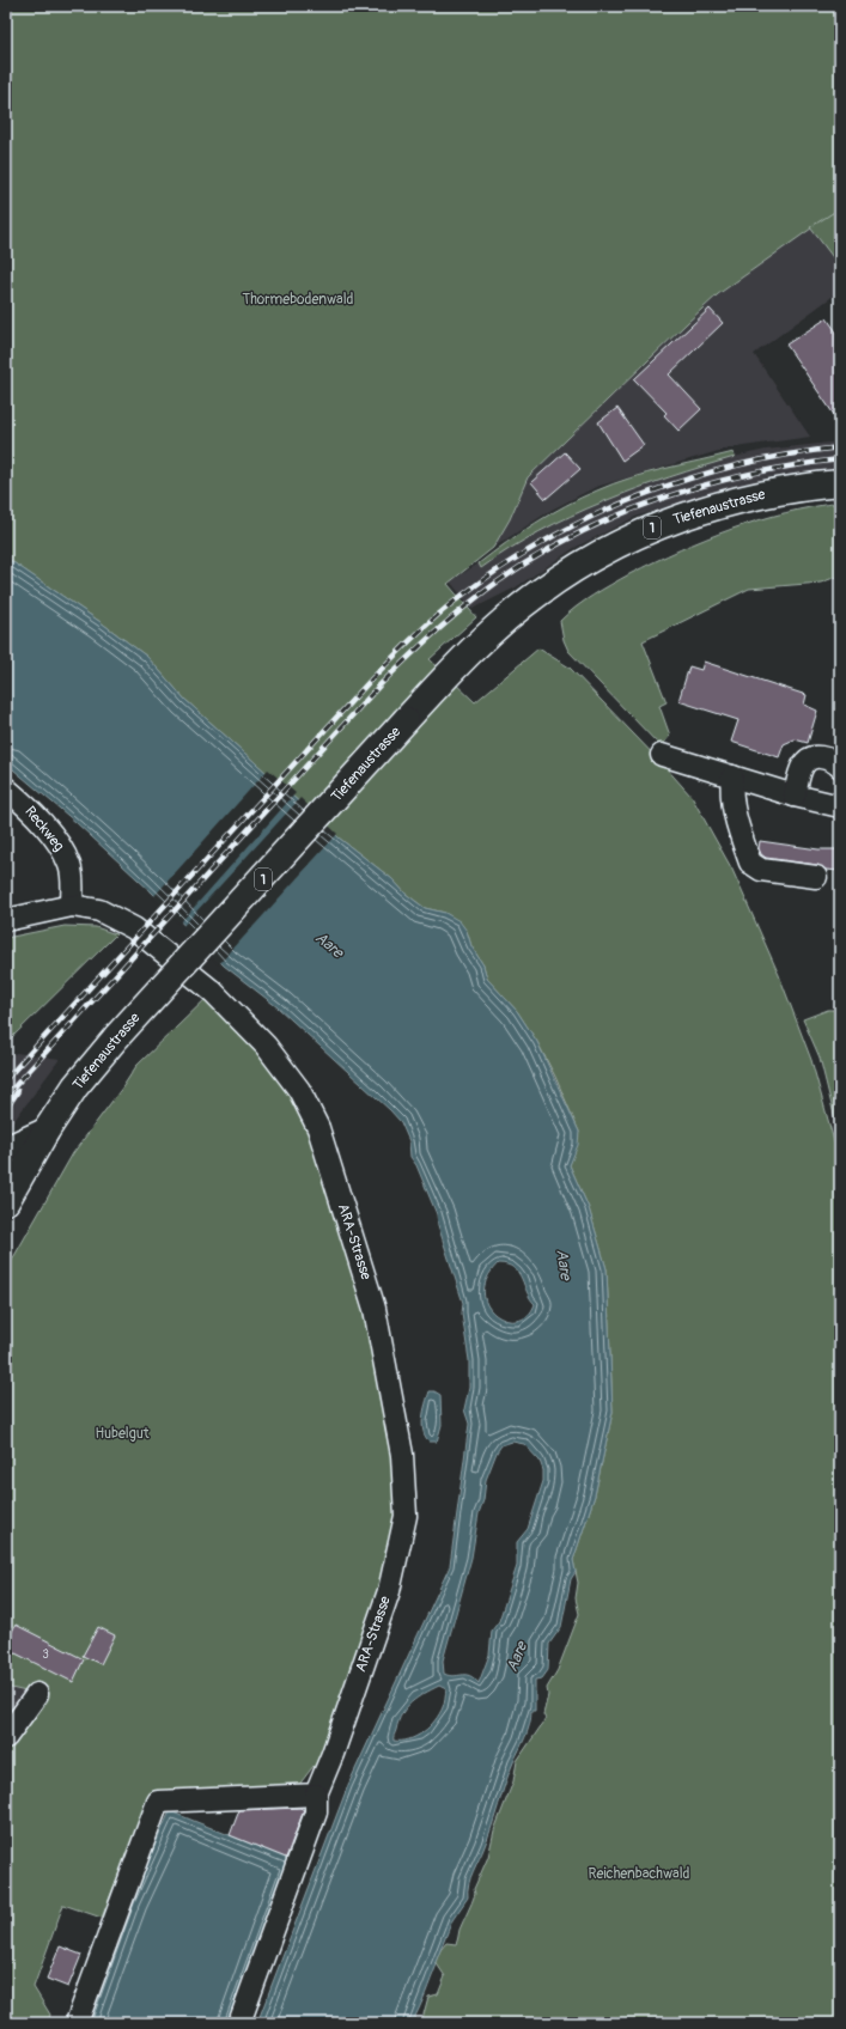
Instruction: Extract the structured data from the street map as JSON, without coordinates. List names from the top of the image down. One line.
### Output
{"streets":{"main road":["Tiefenaustrasse","1"],"street":["Reckweg","ARA-Strasse"]},"crossings":[["Reckweg","ARA-Strasse"]],"water":["Aare"],"parks":["Thormebodenwald","Hubelgut","Reichenbachwald"],"house_numbers":["3"]}
